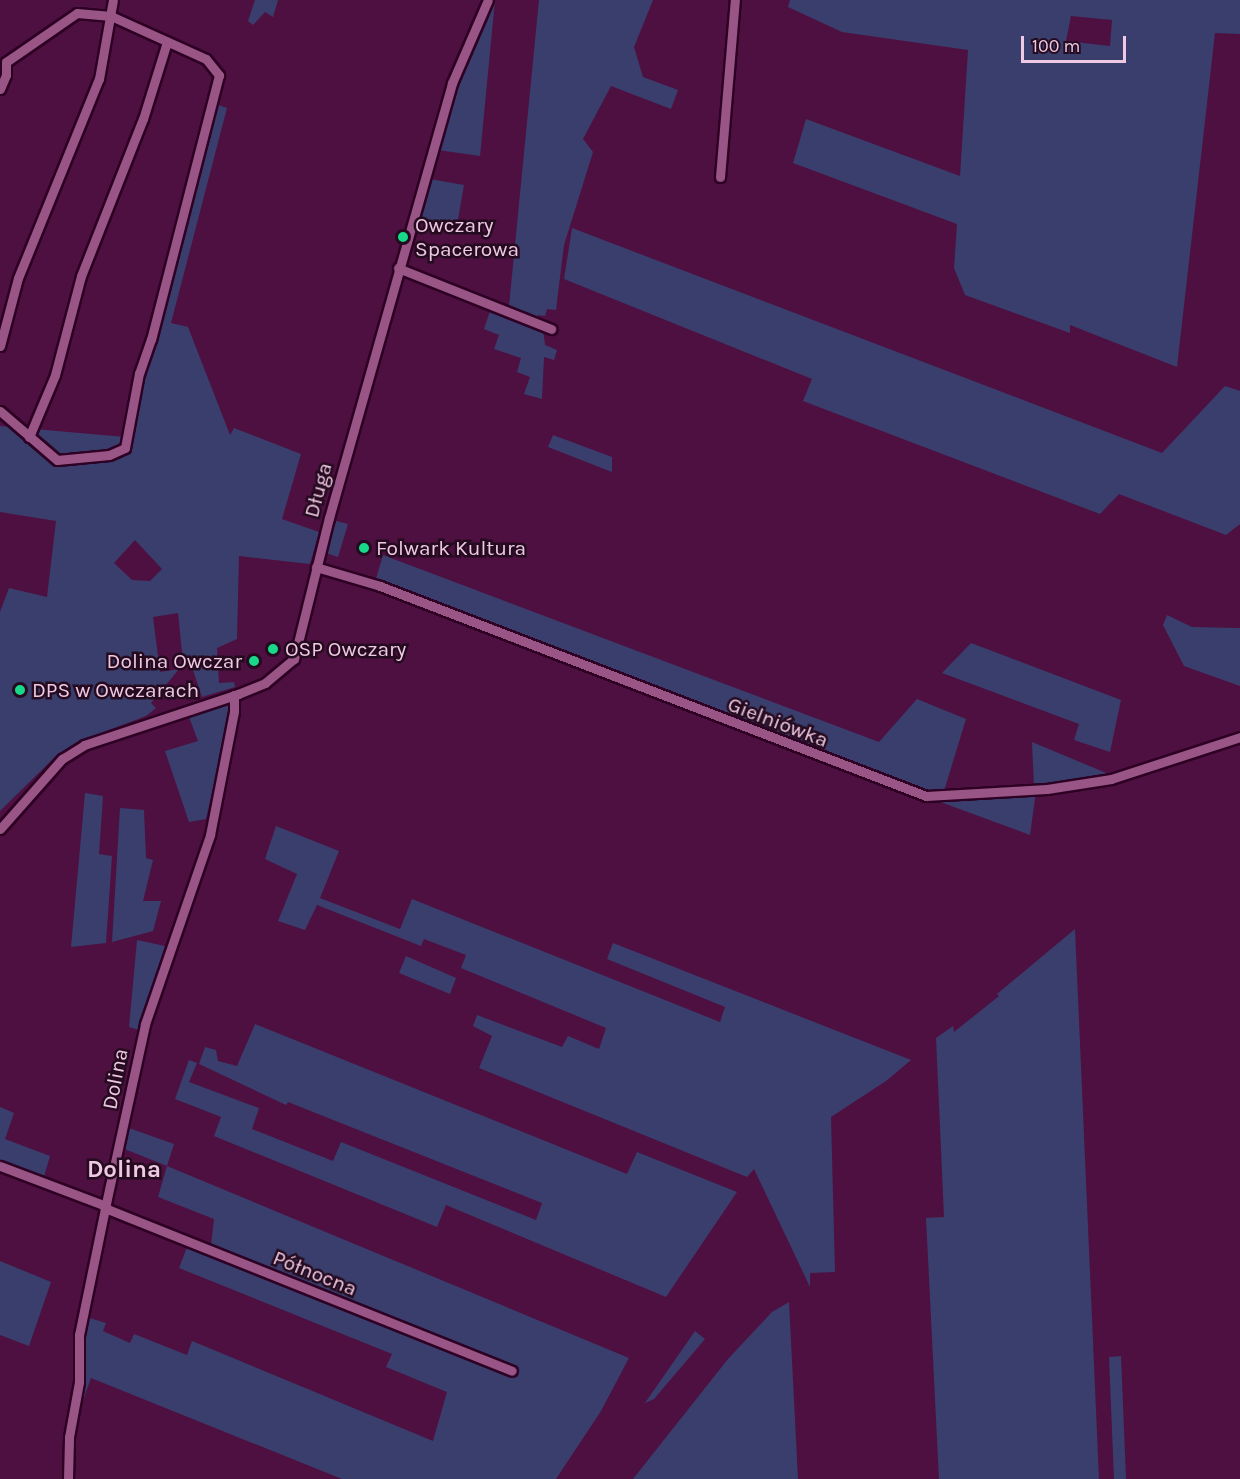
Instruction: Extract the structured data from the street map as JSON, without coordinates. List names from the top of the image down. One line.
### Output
{"streets":{"street":["Długa","Gielniówka","Dolina","Północna"]},"crossings":[["Długa","Gielniówka"],["Długa","Dolina"],["Dolina","Północna"]],"districts":["Dolina"],"places":["Owczary Spacerowa","Folwark Kultura","OSP Owczary","Dolina Owczar","DPS w Owczarach"],"scale_bar":"100 m"}
